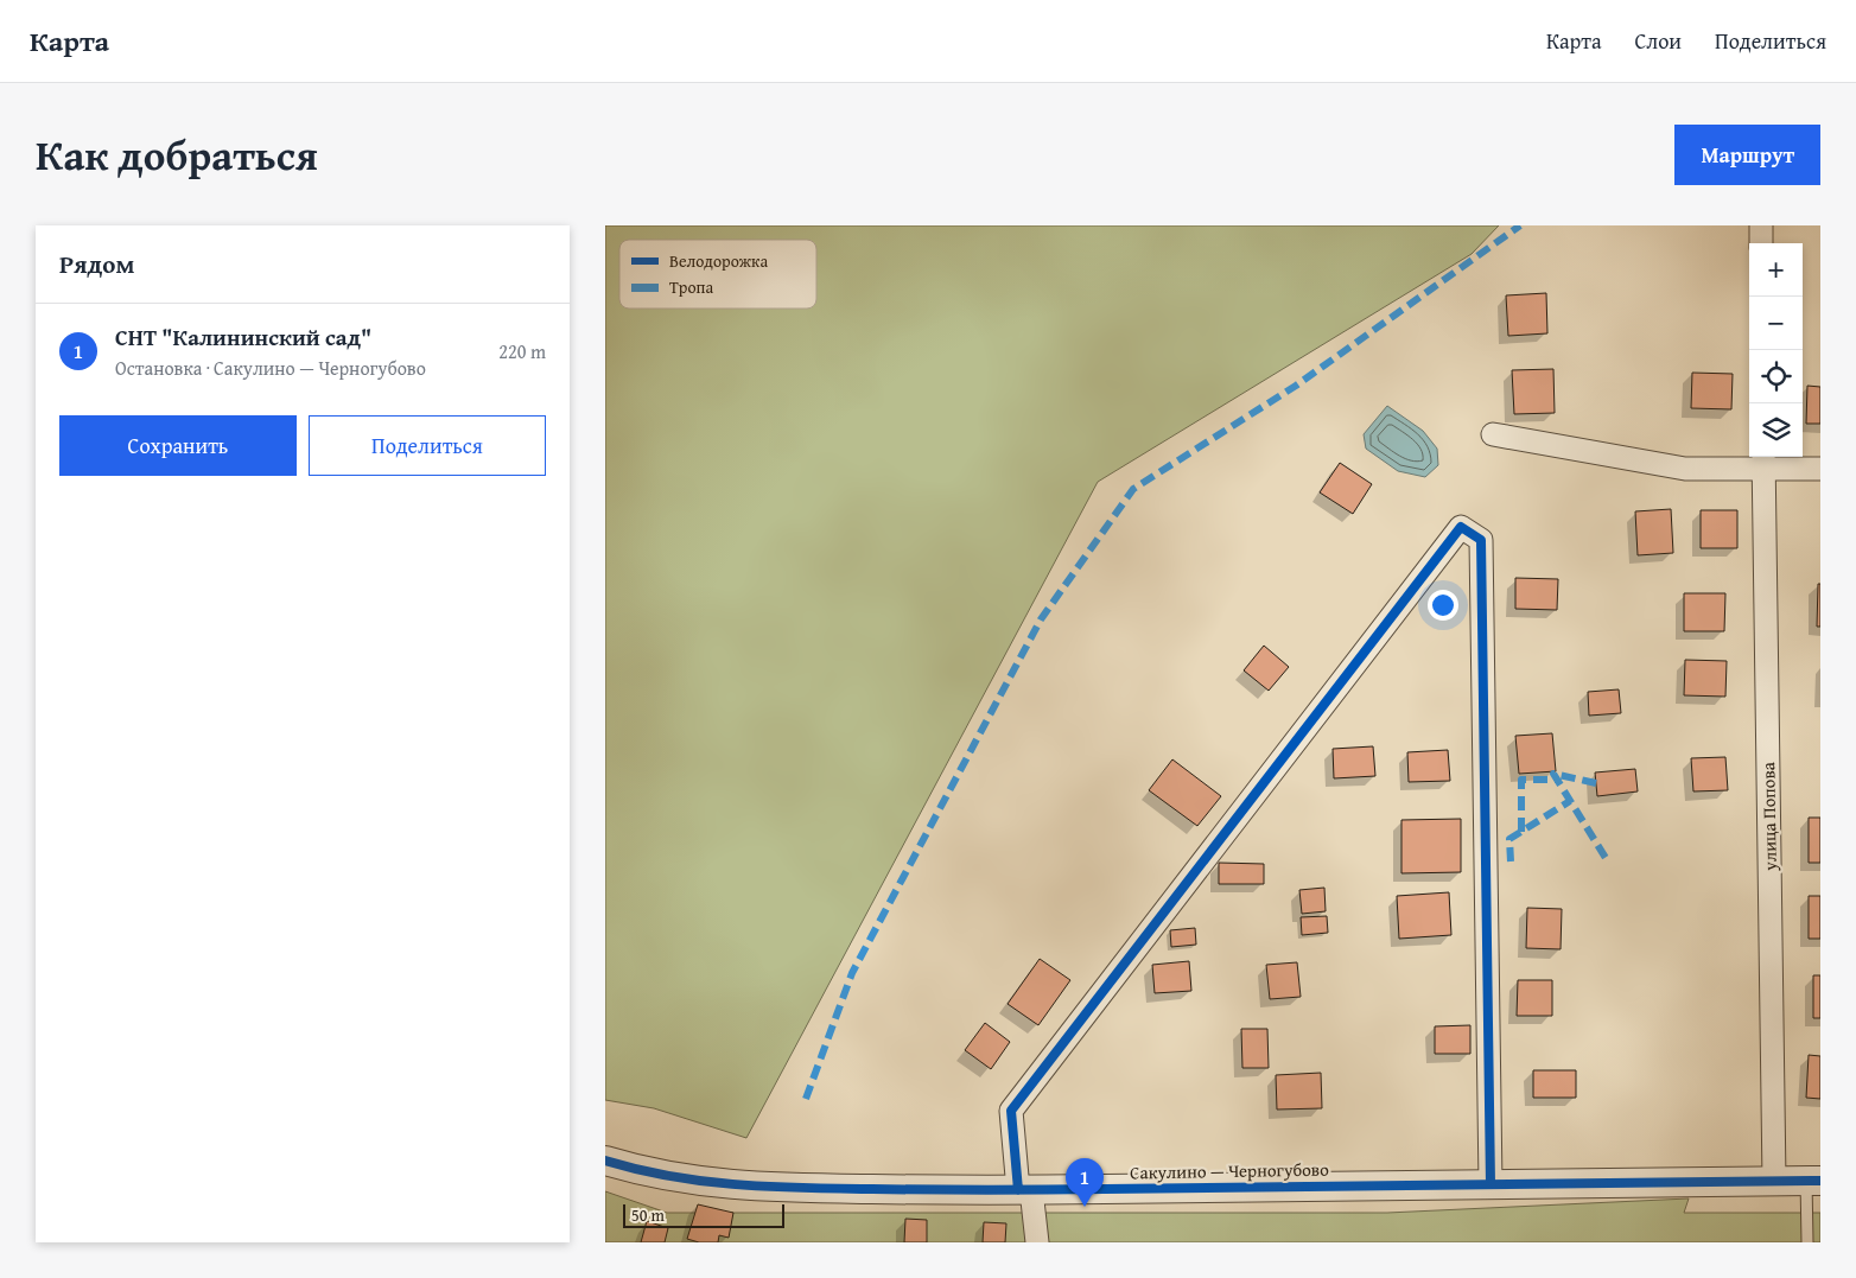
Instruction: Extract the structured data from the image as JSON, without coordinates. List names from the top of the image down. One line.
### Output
{"streets":{"street":["улица Попова","Сакулино — Черногубово"]},"crossings":[["улица Попова","Сакулино — Черногубово"]],"legend":["Велодорожка","Тропа"],"scale_bar":"50 m","page":{"header":"Карта","nav":["Карта","Слои","Поделиться"],"title":"Как добраться","buttons":["Маршрут",["Сохранить","Поделиться"]],"heading":"Рядом","map_buttons":["+","−"],"list":[{"mark":"1","name":"СНТ \"Калининский сад\"","note":"Остановка · Сакулино — Черногубово","value":"220 m"}],"pins":"1","scale":"50 m"}}
